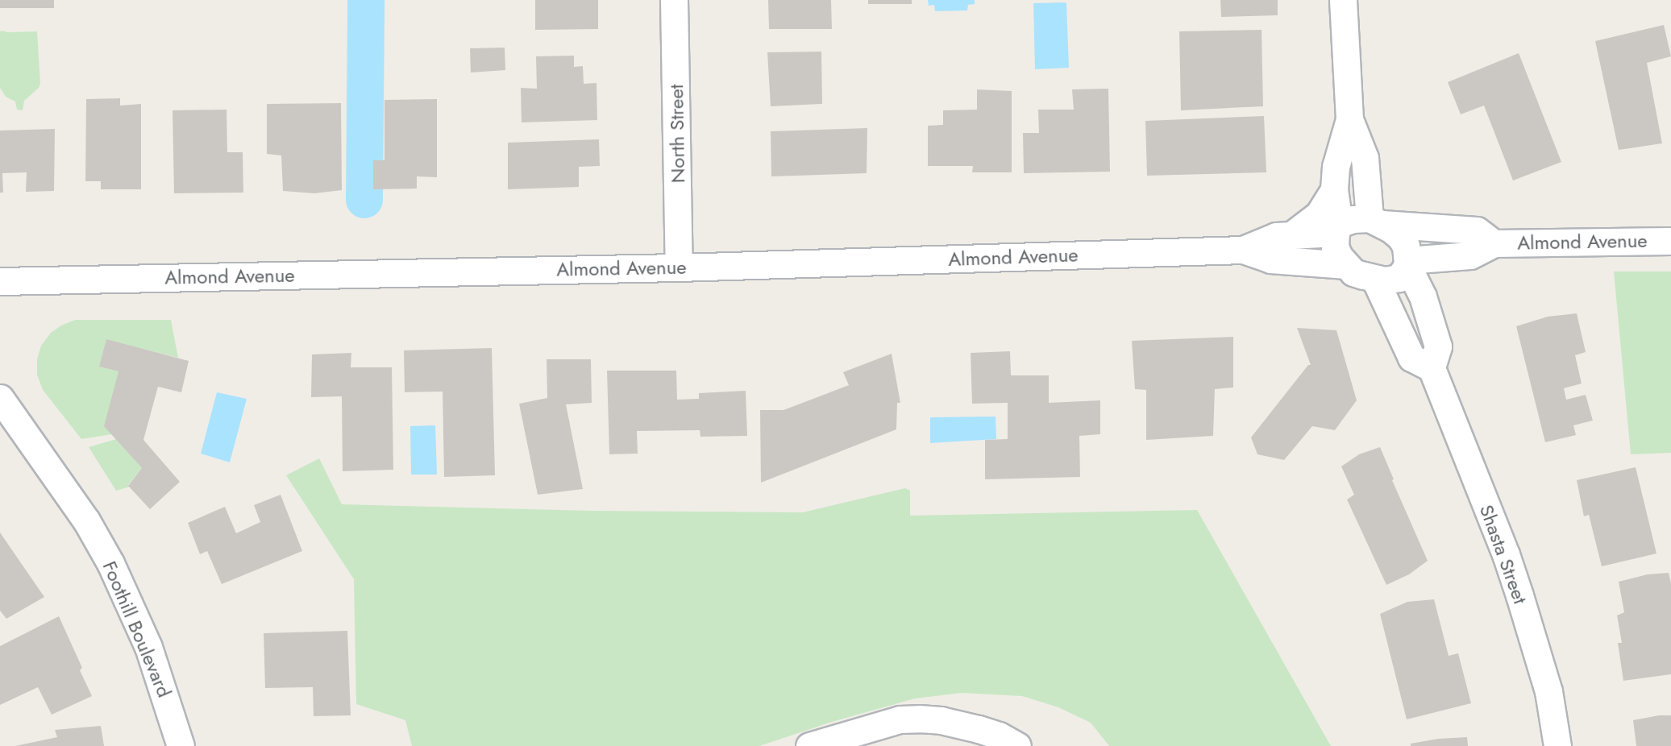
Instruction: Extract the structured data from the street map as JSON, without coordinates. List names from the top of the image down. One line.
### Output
{"streets":{"street":["North Street","Almond Avenue","Shasta Street","Foothill Boulevard"]},"crossings":[["North Street","Almond Avenue"]]}
